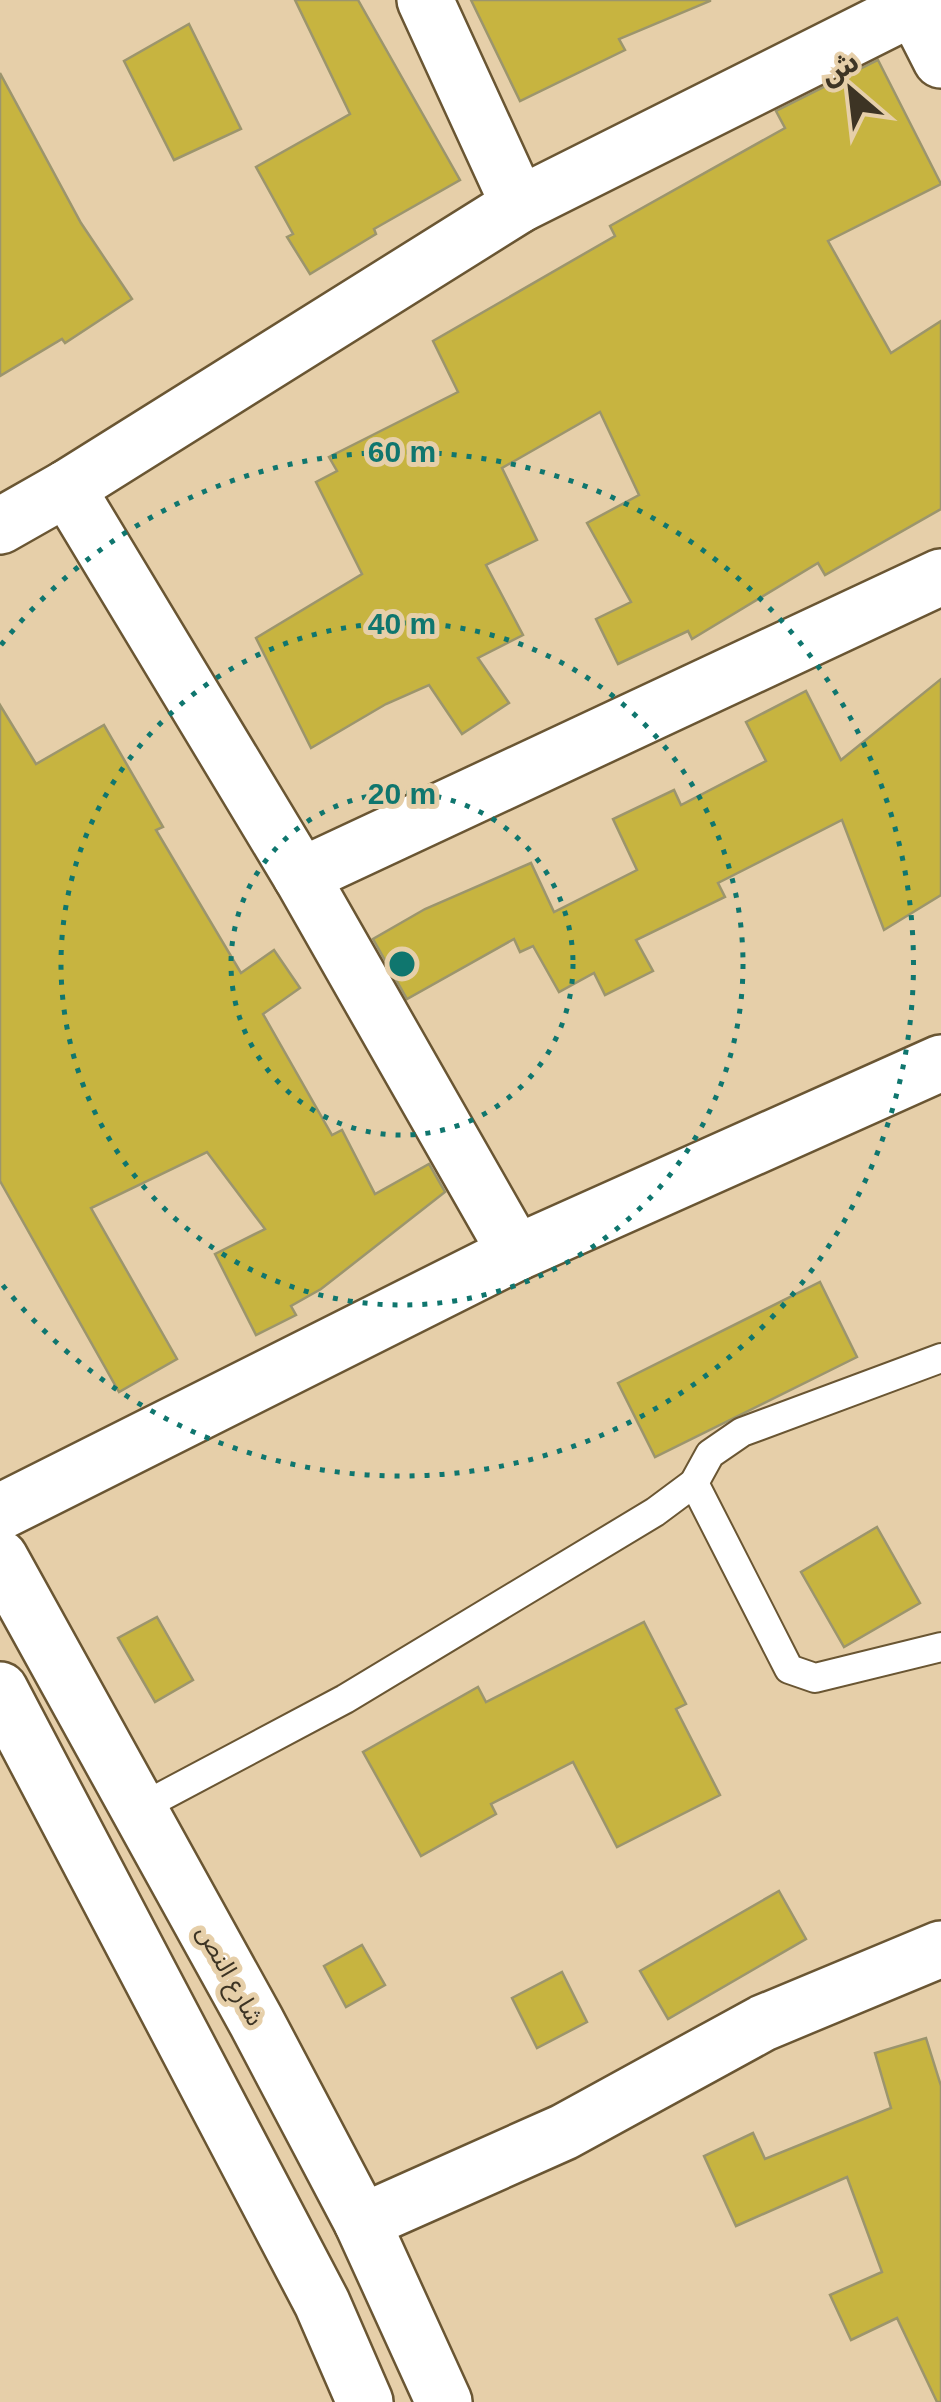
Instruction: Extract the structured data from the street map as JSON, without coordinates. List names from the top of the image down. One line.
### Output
{"streets":{"street":["شارع النص"]},"north":"top left","rings":["60 m","40 m","20 m"]}
